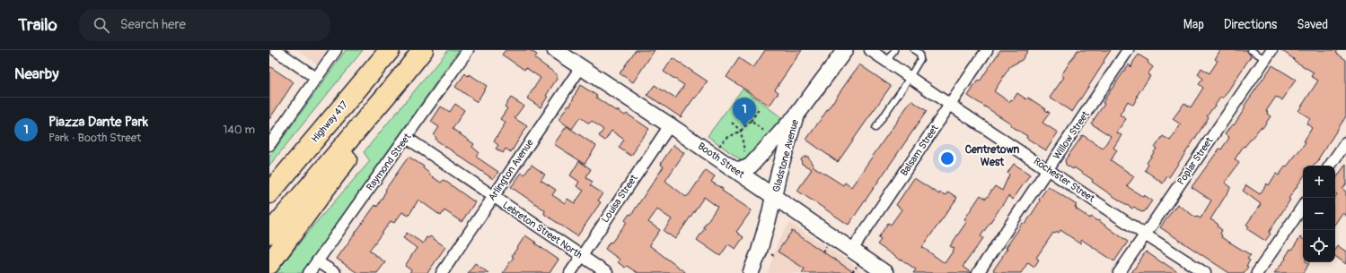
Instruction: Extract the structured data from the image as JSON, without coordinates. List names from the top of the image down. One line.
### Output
{"streets":{"highway":["Highway 417"],"main road":["Gladstone Avenue","Booth Street"],"street":["Willow Street","Balsam Street","Poplar Street","Raymond Street","Arlington Avenue","Rochester Street","Louisa Street","Lebreton Street North"]},"crossings":[["Willow Street","Rochester Street"],["Balsam Street","Booth Street"],["Balsam Street","Rochester Street"],["Gladstone Avenue","Booth Street"],["Booth Street","Arlington Avenue"],["Booth Street","Louisa Street"],["Poplar Street","Rochester Street"],["Raymond Street","Lebreton Street North"],["Arlington Avenue","Lebreton Street North"],["Louisa Street","Lebreton Street North"]],"districts":["Centretown West"],"page":{"header":"Trailo","search":"Search here","nav":["Map","Directions","Saved"],"heading":"Nearby","list":[{"mark":"1","name":"Piazza Dante Park","note":"Park · Booth Street","value":"140 m"}],"pins":"1","map_buttons":["+","−"]}}
